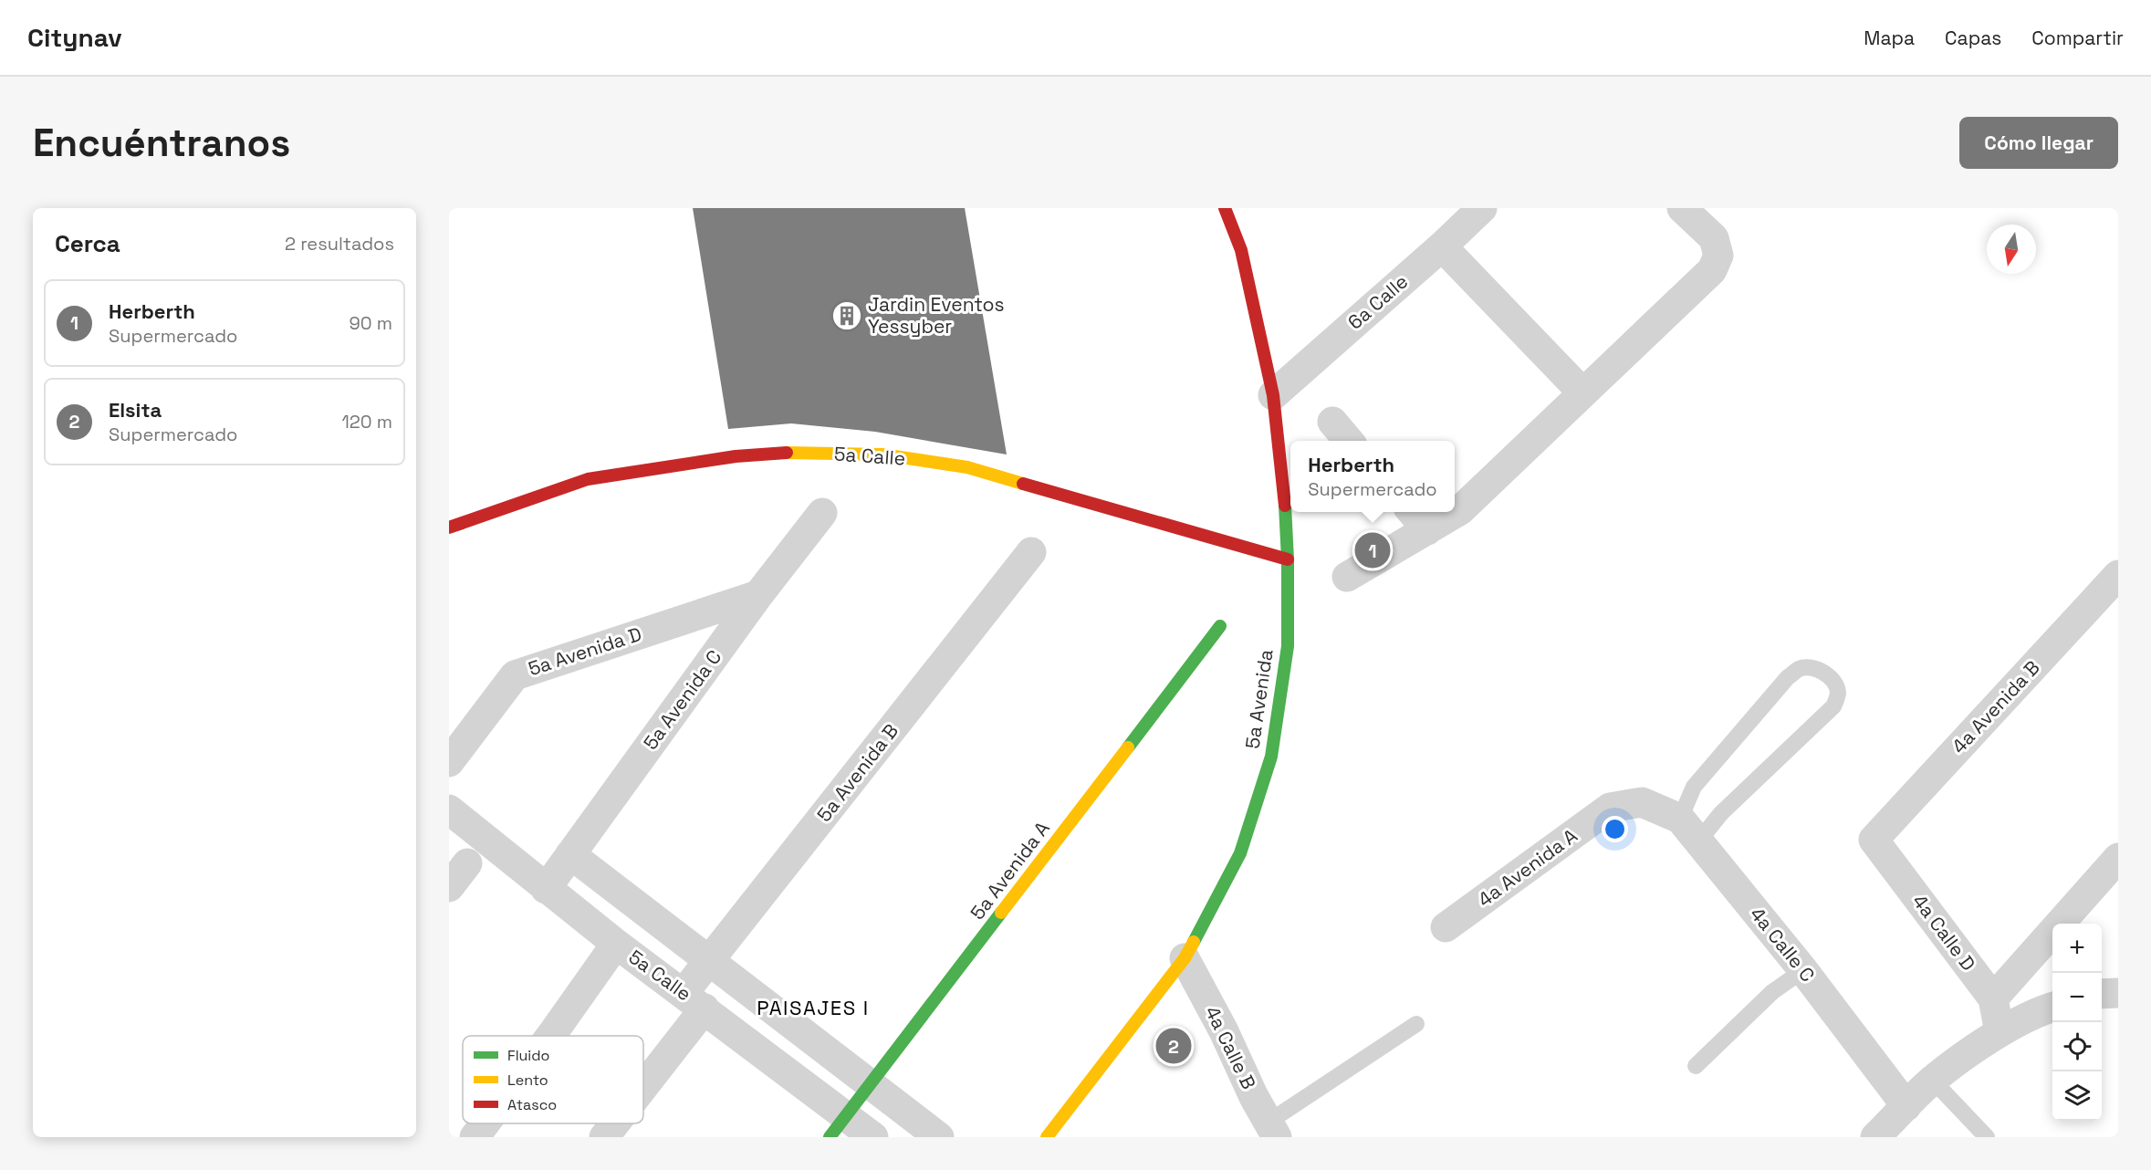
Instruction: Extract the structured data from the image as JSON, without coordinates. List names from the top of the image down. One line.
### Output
{"streets":{"street":["6a Calle","5a Calle","5a Avenida D","5a Avenida","5a Avenida C","4a Avenida B","5a Avenida B","4a Avenida A","5a Avenida A","4a Calle D","4a Calle C","4a Calle B"]},"crossings":[["6a Calle","5a Avenida"],["5a Calle","5a Avenida"],["5a Calle","5a Avenida C"],["5a Calle","5a Avenida B"],["5a Calle","5a Avenida A"],["5a Avenida D","5a Avenida C"],["5a Avenida","4a Calle B"],["4a Avenida B","4a Calle D"],["4a Avenida A","4a Calle C"]],"districts":["PAISAJES I"],"places":{"building":["Jardin Eventos Yessyber"]},"legend":["Fluido","Lento","Atasco"],"north":"bottom","page":{"header":"Citynav","nav":["Mapa","Capas","Compartir"],"buttons":"Cómo llegar","title":"Encuéntranos","heading":["Cerca","2 resultados"],"list":[{"mark":"1","name":"Herberth","note":"Supermercado","value":"90 m"},{"mark":"2","name":"Elsita","note":"Supermercado","value":"120 m"}],"popup":["Herberth","Supermercado"],"pins":["1","2"],"map_buttons":["+","−"]}}
